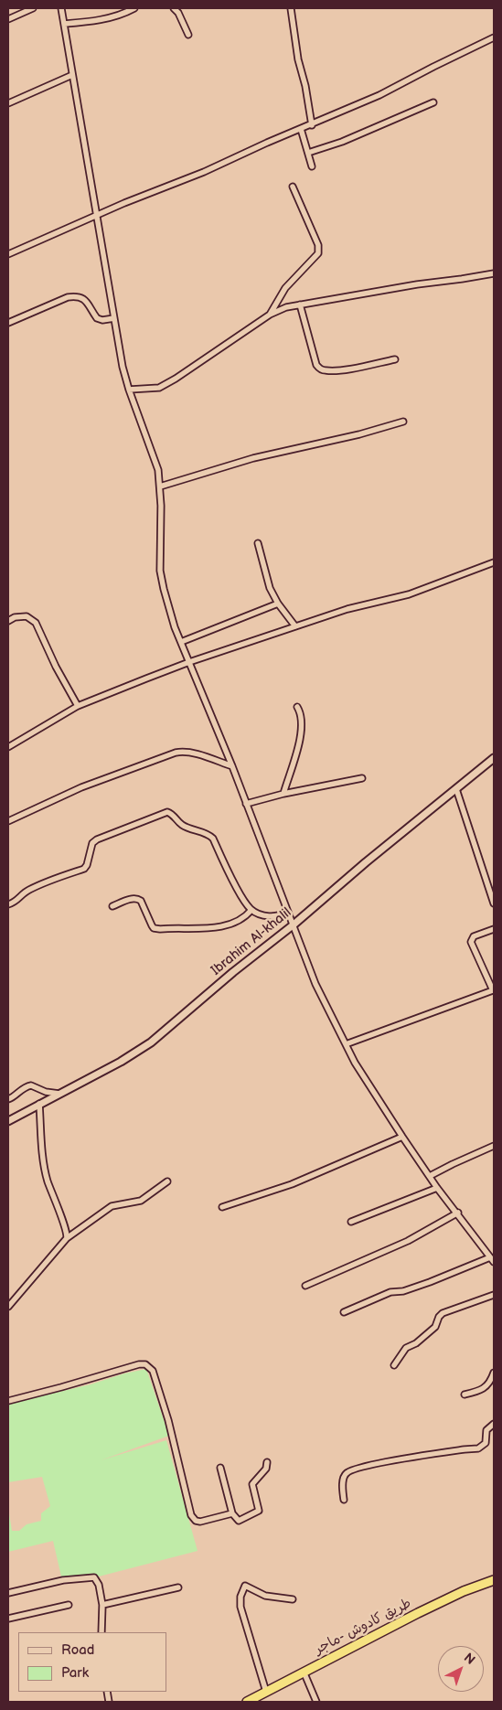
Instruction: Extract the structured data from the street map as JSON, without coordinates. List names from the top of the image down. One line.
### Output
{"streets":{"highway":["طريق كادوش -ماجر"],"street":["Ibrahim Al-khalil"]},"legend":["Road","Park"],"north":"top right"}
